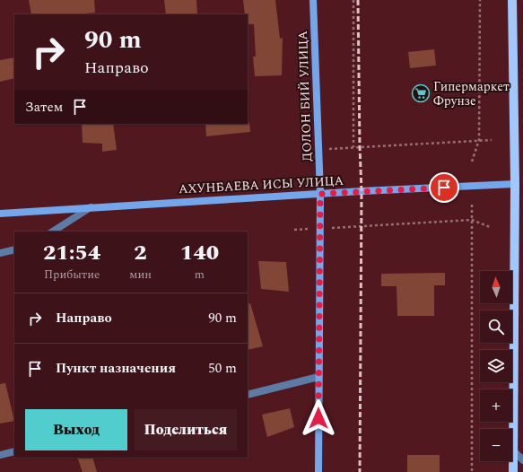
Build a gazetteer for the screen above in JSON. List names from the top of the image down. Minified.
{"streets":{"street":["ДОЛОН БИЙ УЛИЦА","АХУНБАЕВА ИСЫ УЛИЦА"]},"crossings":[["ДОЛОН БИЙ УЛИЦА","АХУНБАЕВА ИСЫ УЛИЦА"]],"places":{"supermarket":["Гипермаркет Фрунзе"]},"north":"top","page":{"turn":["90 m","Направо"],"then":"Затем","eta":["21:54","Прибытие","2","мин","140","m"],"map_buttons":["+","−"],"list":[{"name":"Направо","value":"90 m"},{"name":"Пункт назначения","value":"50 m"}],"buttons":["Выход","Поделиться"]}}
